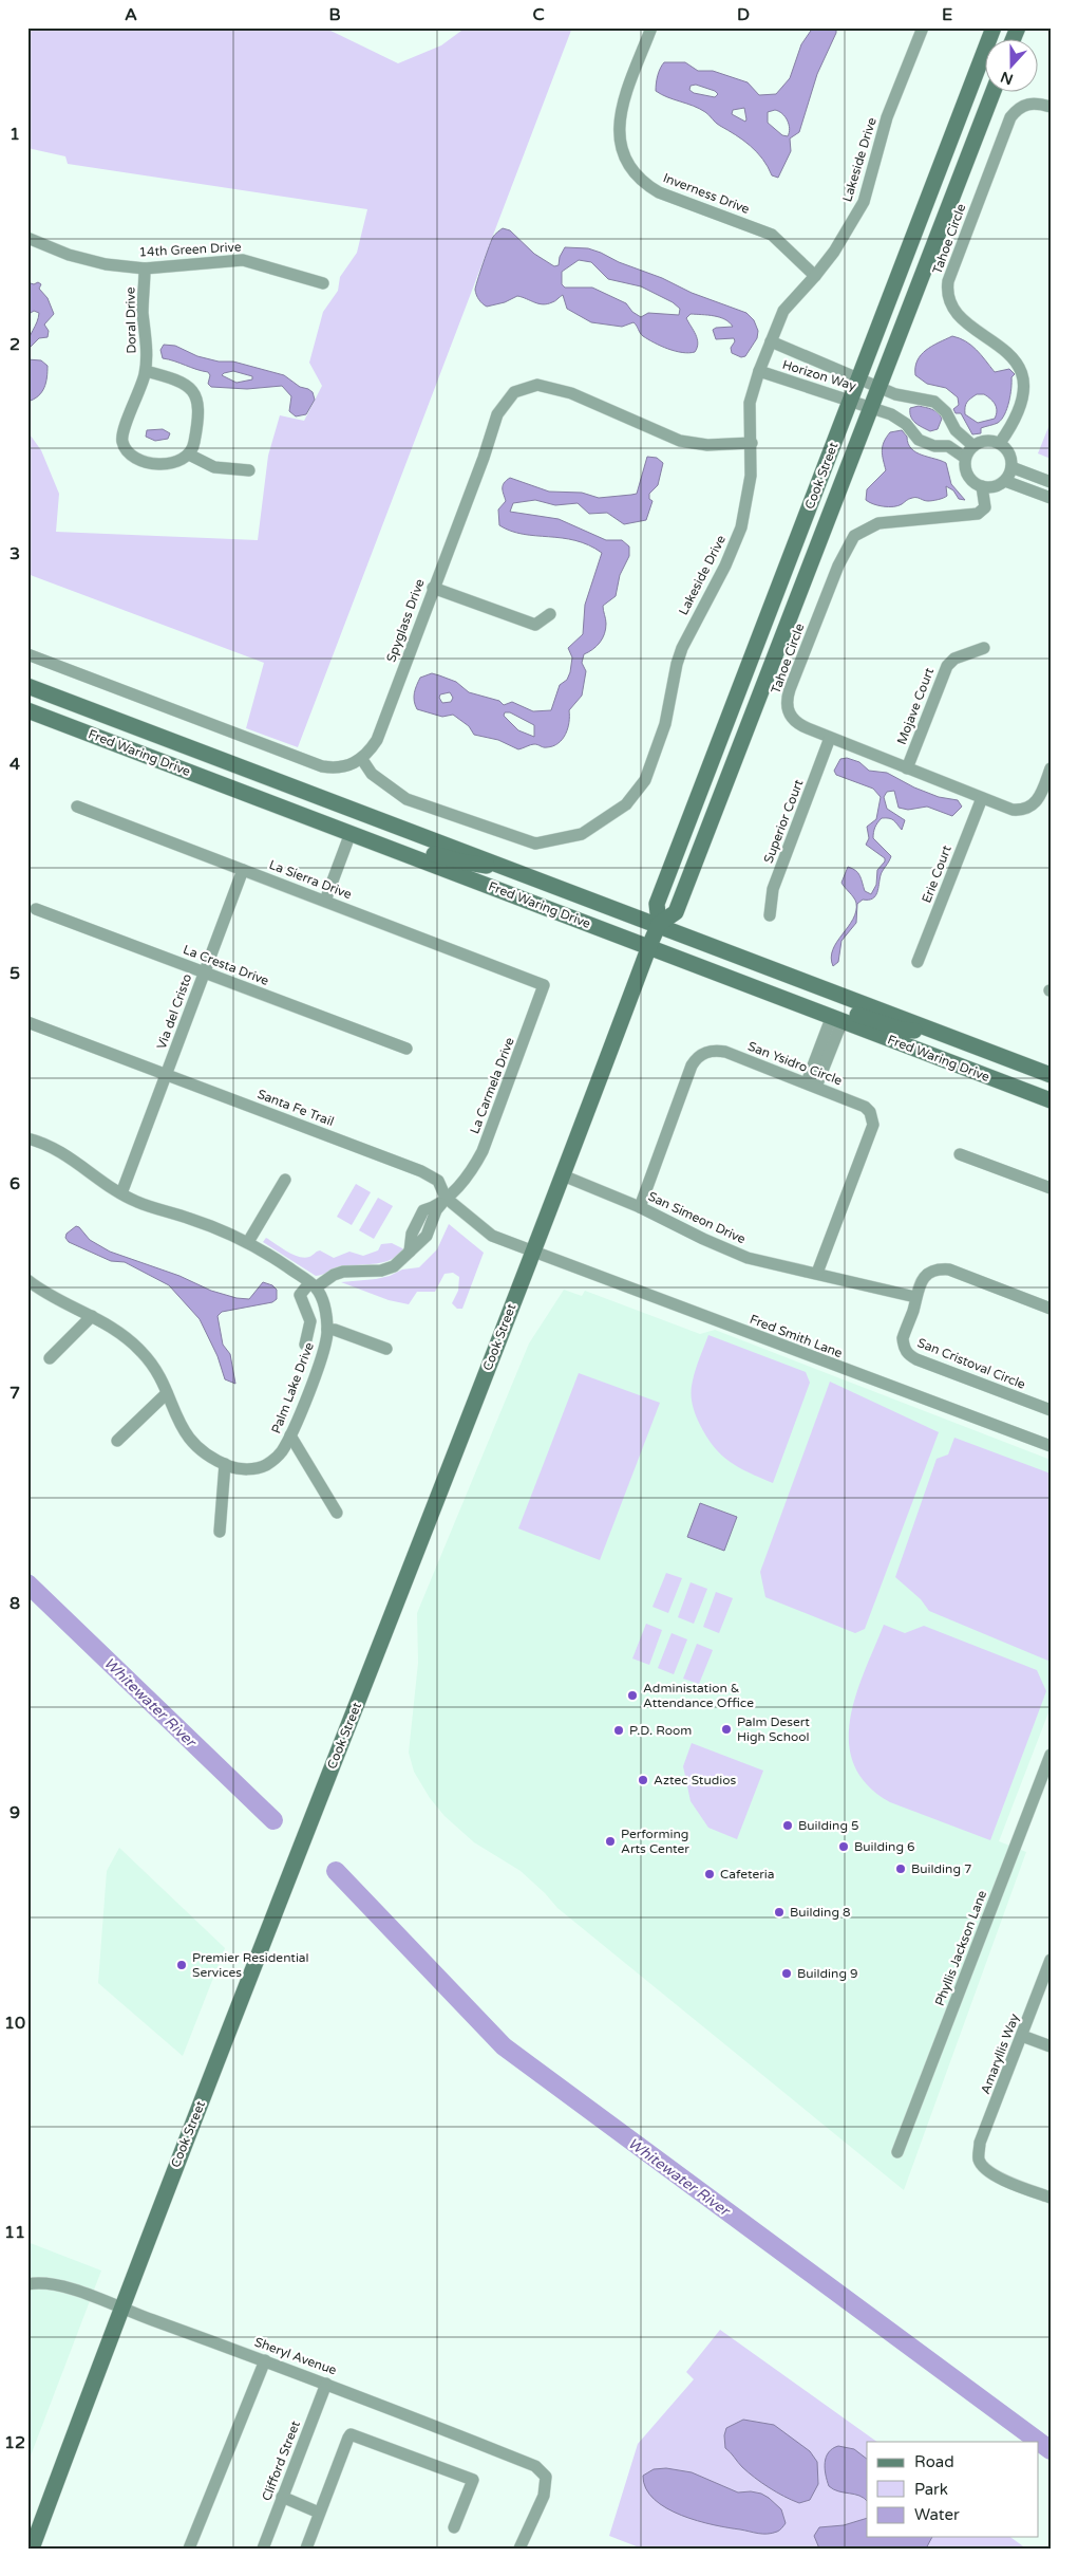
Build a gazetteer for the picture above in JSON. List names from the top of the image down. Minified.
{"streets":{"main road":["Cook Street","Fred Waring Drive"],"street":["Lakeside Drive","Inverness Drive","Tahoe Circle","14th Green Drive","Doral Drive","Horizon Way","Spyglass Drive","Mojave Court","Superior Court","Erie Court","La Sierra Drive","La Cresta Drive","Via del Cristo","San Ysidro Circle","La Carmela Drive","Santa Fe Trail","San Simeon Drive","Fred Smith Lane","San Cristoval Circle","Palm Lake Drive","Phyllis Jackson Lane","Amaryllis Way","Sheryl Avenue","Clifford Street"]},"crossings":[["Lakeside Drive","Inverness Drive"],["Lakeside Drive","Horizon Way"],["Lakeside Drive","Spyglass Drive"],["Tahoe Circle","Horizon Way"],["Tahoe Circle","Mojave Court"],["Tahoe Circle","Superior Court"],["Tahoe Circle","Erie Court"],["14th Green Drive","Doral Drive"],["Horizon Way","Cook Street"],["Cook Street","Fred Waring Drive"],["Cook Street","Santa Fe Trail"],["Cook Street","San Simeon Drive"],["Cook Street","Fred Smith Lane"],["Cook Street","Sheryl Avenue"],["La Sierra Drive","Via del Cristo"],["La Sierra Drive","La Carmela Drive"],["La Cresta Drive","Via del Cristo"],["Via del Cristo","Santa Fe Trail"],["San Ysidro Circle","San Simeon Drive"],["La Carmela Drive","Santa Fe Trail"],["La Carmela Drive","Palm Lake Drive"],["Santa Fe Trail","Fred Smith Lane"],["San Simeon Drive","San Cristoval Circle"],["Sheryl Avenue","Clifford Street"]],"water":["Whitewater River"],"places":["Administation & Attendance Office","Palm Desert High School","P.D. Room","Aztec Studios","Building 5","Performing Arts Center","Building 6","Building 7","Cafeteria","Building 8","Premier Residential Services","Building 9"],"legend":["Road","Park","Water"],"north":"bottom","grid":{"columns":["A","B","C","D","E"],"rows":["1","2","3","4","5","6","7","8","9","10","11","12"]}}
